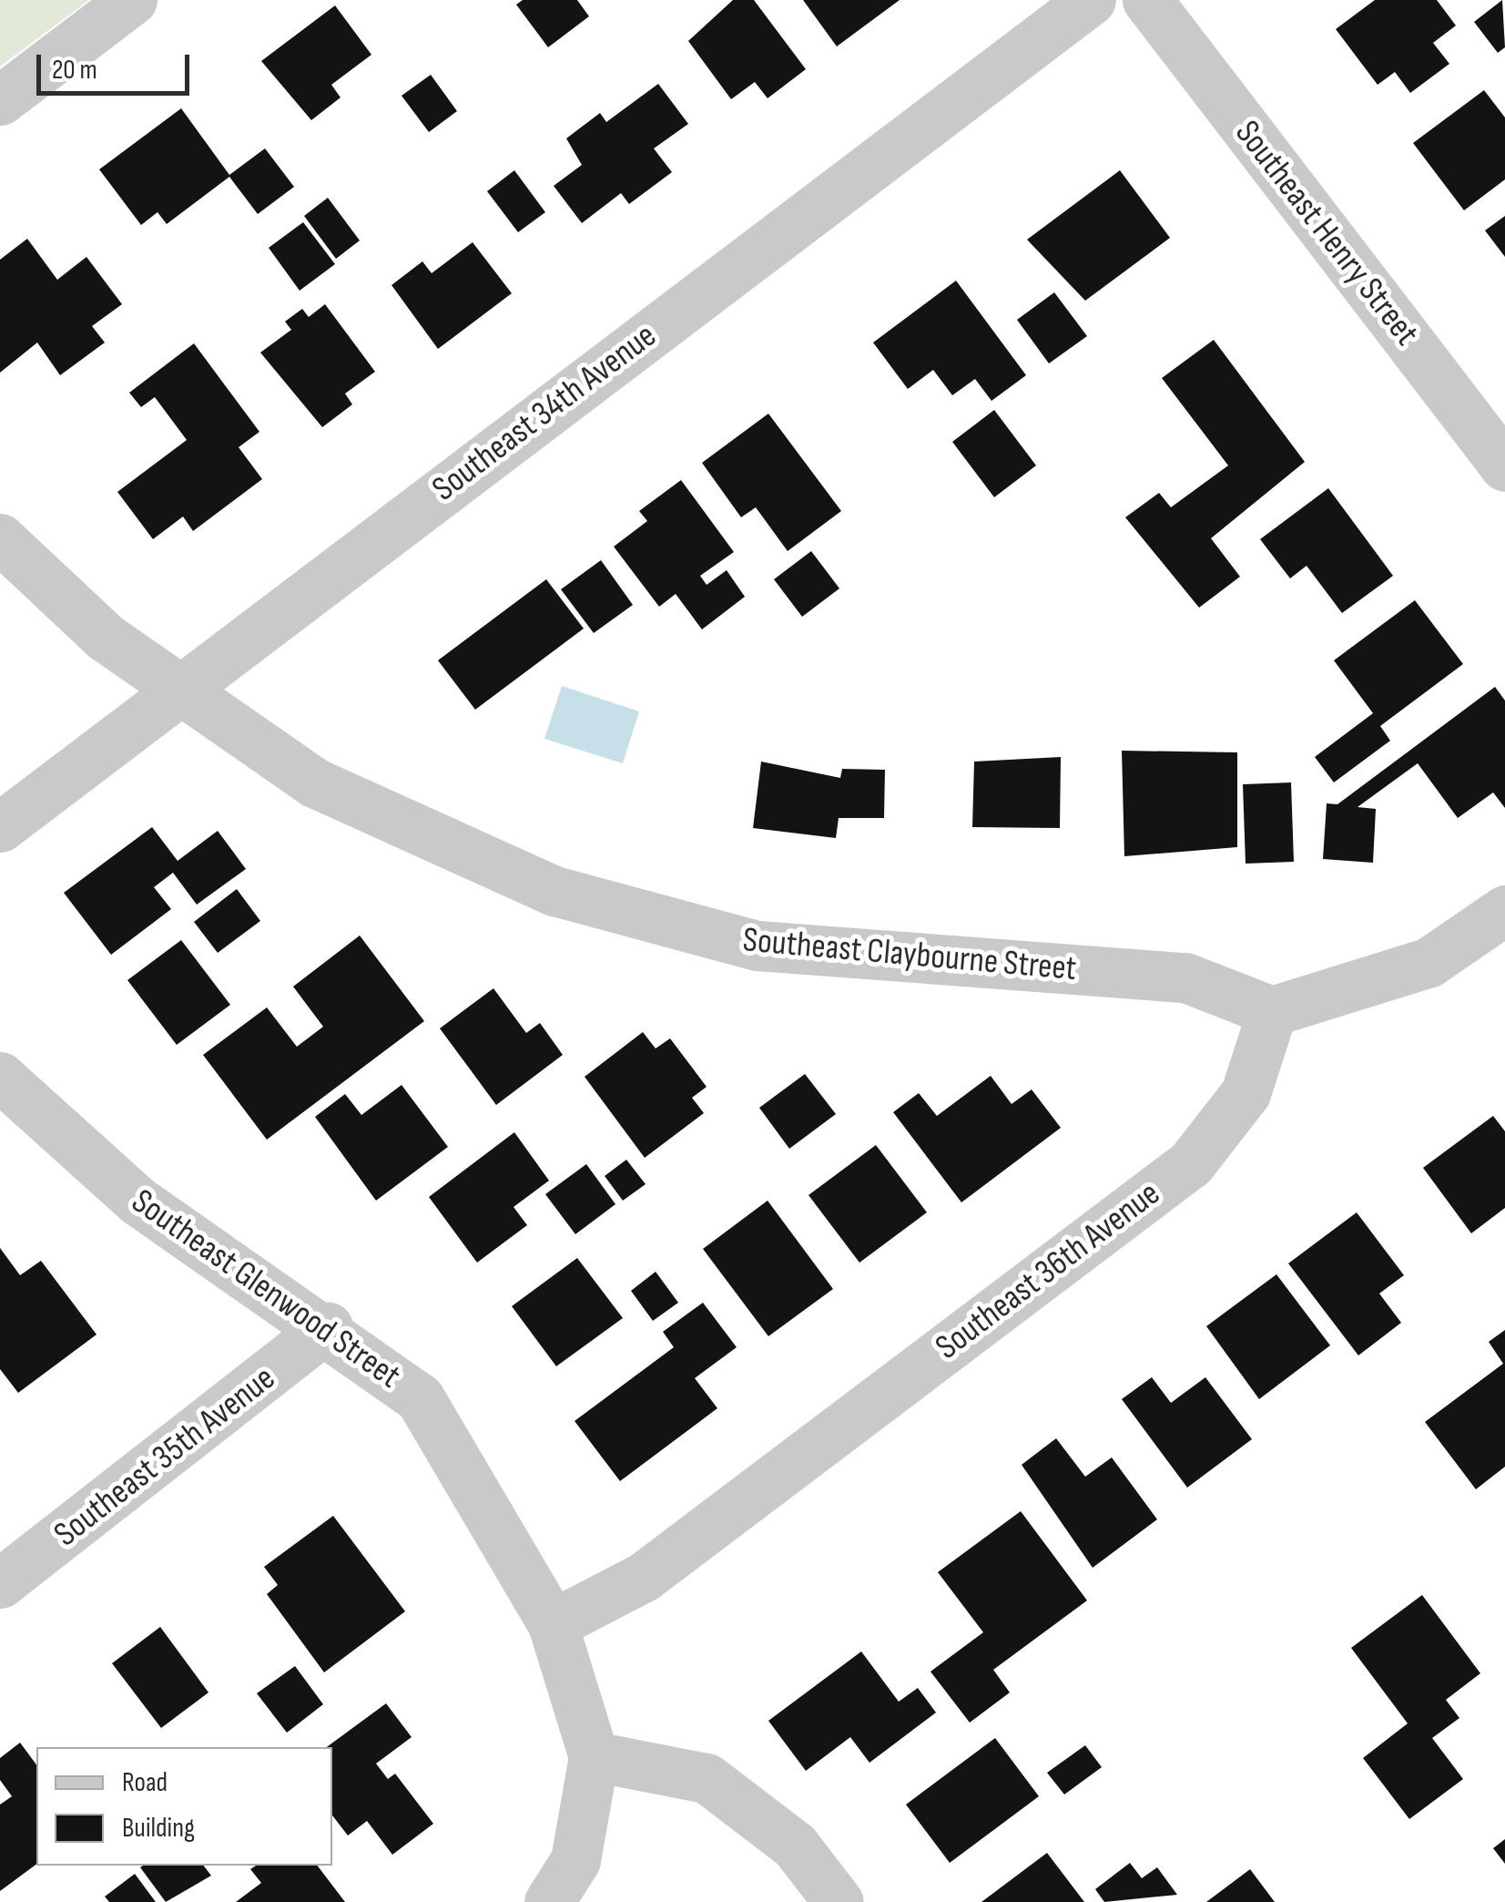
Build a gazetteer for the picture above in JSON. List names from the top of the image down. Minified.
{"streets":{"street":["Southeast Henry Street","Southeast 34th Avenue","Southeast Claybourne Street","Southeast 36th Avenue","Southeast Glenwood Street","Southeast 35th Avenue"]},"crossings":[["Southeast 34th Avenue","Southeast Claybourne Street"],["Southeast Claybourne Street","Southeast 36th Avenue"],["Southeast 36th Avenue","Southeast Glenwood Street"],["Southeast Glenwood Street","Southeast 35th Avenue"]],"legend":["Road","Building"],"scale_bar":"20 m"}
